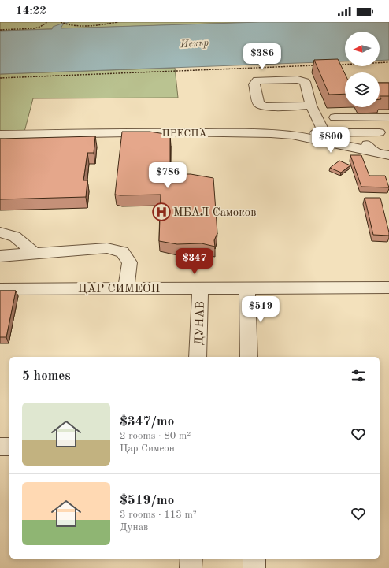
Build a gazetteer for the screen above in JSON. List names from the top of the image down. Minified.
{"streets":{"street":["ПРЕСПА","ЦАР СИМЕОН","ДУНАВ"]},"crossings":[["ЦАР СИМЕОН","ДУНАВ"]],"water":["Искър"],"places":{"hospital":["МБАЛ Самоков"]},"north":"left","page":{"status":"14:22","price":["$386","$800","$786","$347","$519"],"heading":"5 homes","list":[{"name":"$347/mo","note":"2 rooms · 80 m² · Цар Симеон"},{"name":"$519/mo","note":"3 rooms · 113 m² · Дунав"}]}}
